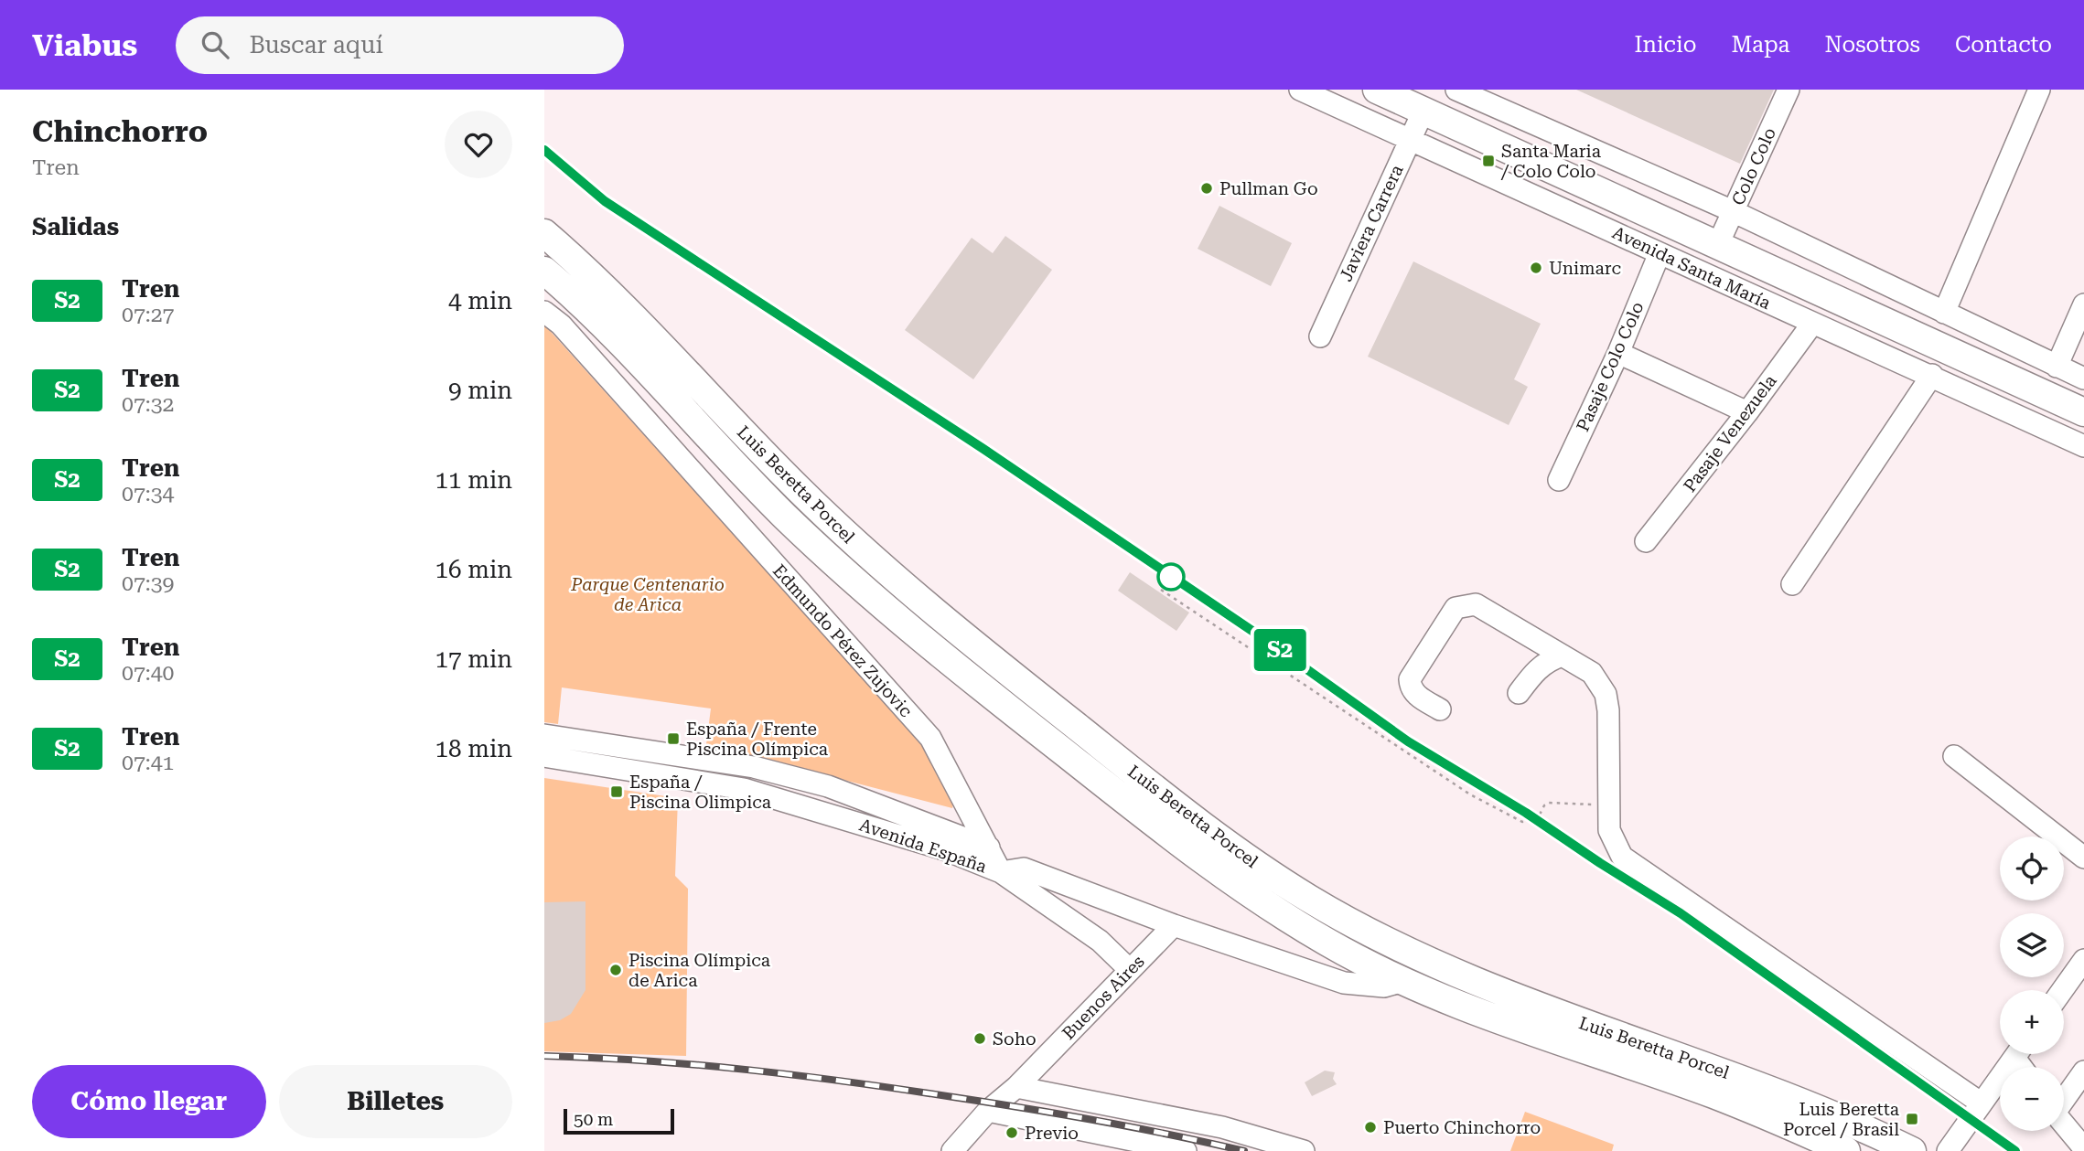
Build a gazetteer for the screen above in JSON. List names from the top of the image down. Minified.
{"streets":{"main road":["Avenida Santa María","Luis Beretta Porcel"],"street":["Colo Colo","Javiera Carrera","Pasaje Colo Colo","Pasaje Venezuela","Edmundo Pérez Zujovic","Avenida España","Buenos Aires"]},"crossings":[["Colo Colo","Avenida Santa María"],["Javiera Carrera","Avenida Santa María"],["Avenida Santa María","Pasaje Colo Colo"],["Avenida Santa María","Pasaje Venezuela"],["Luis Beretta Porcel","Avenida España"],["Edmundo Pérez Zujovic","Avenida España"],["Edmundo Pérez Zujovic","Buenos Aires"],["Avenida España","Buenos Aires"]],"parks":["Parque Centenario de Arica"],"places":{"transit":["Santa Maria / Colo Colo","España / Frente Piscina Olímpica","España / Piscina Olimpica","Luis Beretta Porcel / Brasil"],"other":["Pullman Go","Unimarc","Piscina Olímpica de Arica","Soho","Puerto Chinchorro","Previo"]},"scale_bar":"50 m","page":{"header":"Viabus","search":"Buscar aquí","nav":["Inicio","Mapa","Nosotros","Contacto"],"heading":[["Chinchorro","Tren"],"Salidas"],"on_map":"S2","list":[{"mark":"S2","name":"Tren","note":"07:27","value":"4 min"},{"mark":"S2","name":"Tren","note":"07:32","value":"9 min"},{"mark":"S2","name":"Tren","note":"07:34","value":"11 min"},{"mark":"S2","name":"Tren","note":"07:39","value":"16 min"},{"mark":"S2","name":"Tren","note":"07:40","value":"17 min"},{"mark":"S2","name":"Tren","note":"07:41","value":"18 min"}],"map_buttons":["+","−"],"buttons":["Cómo llegar","Billetes"],"scale":"50 m"}}
